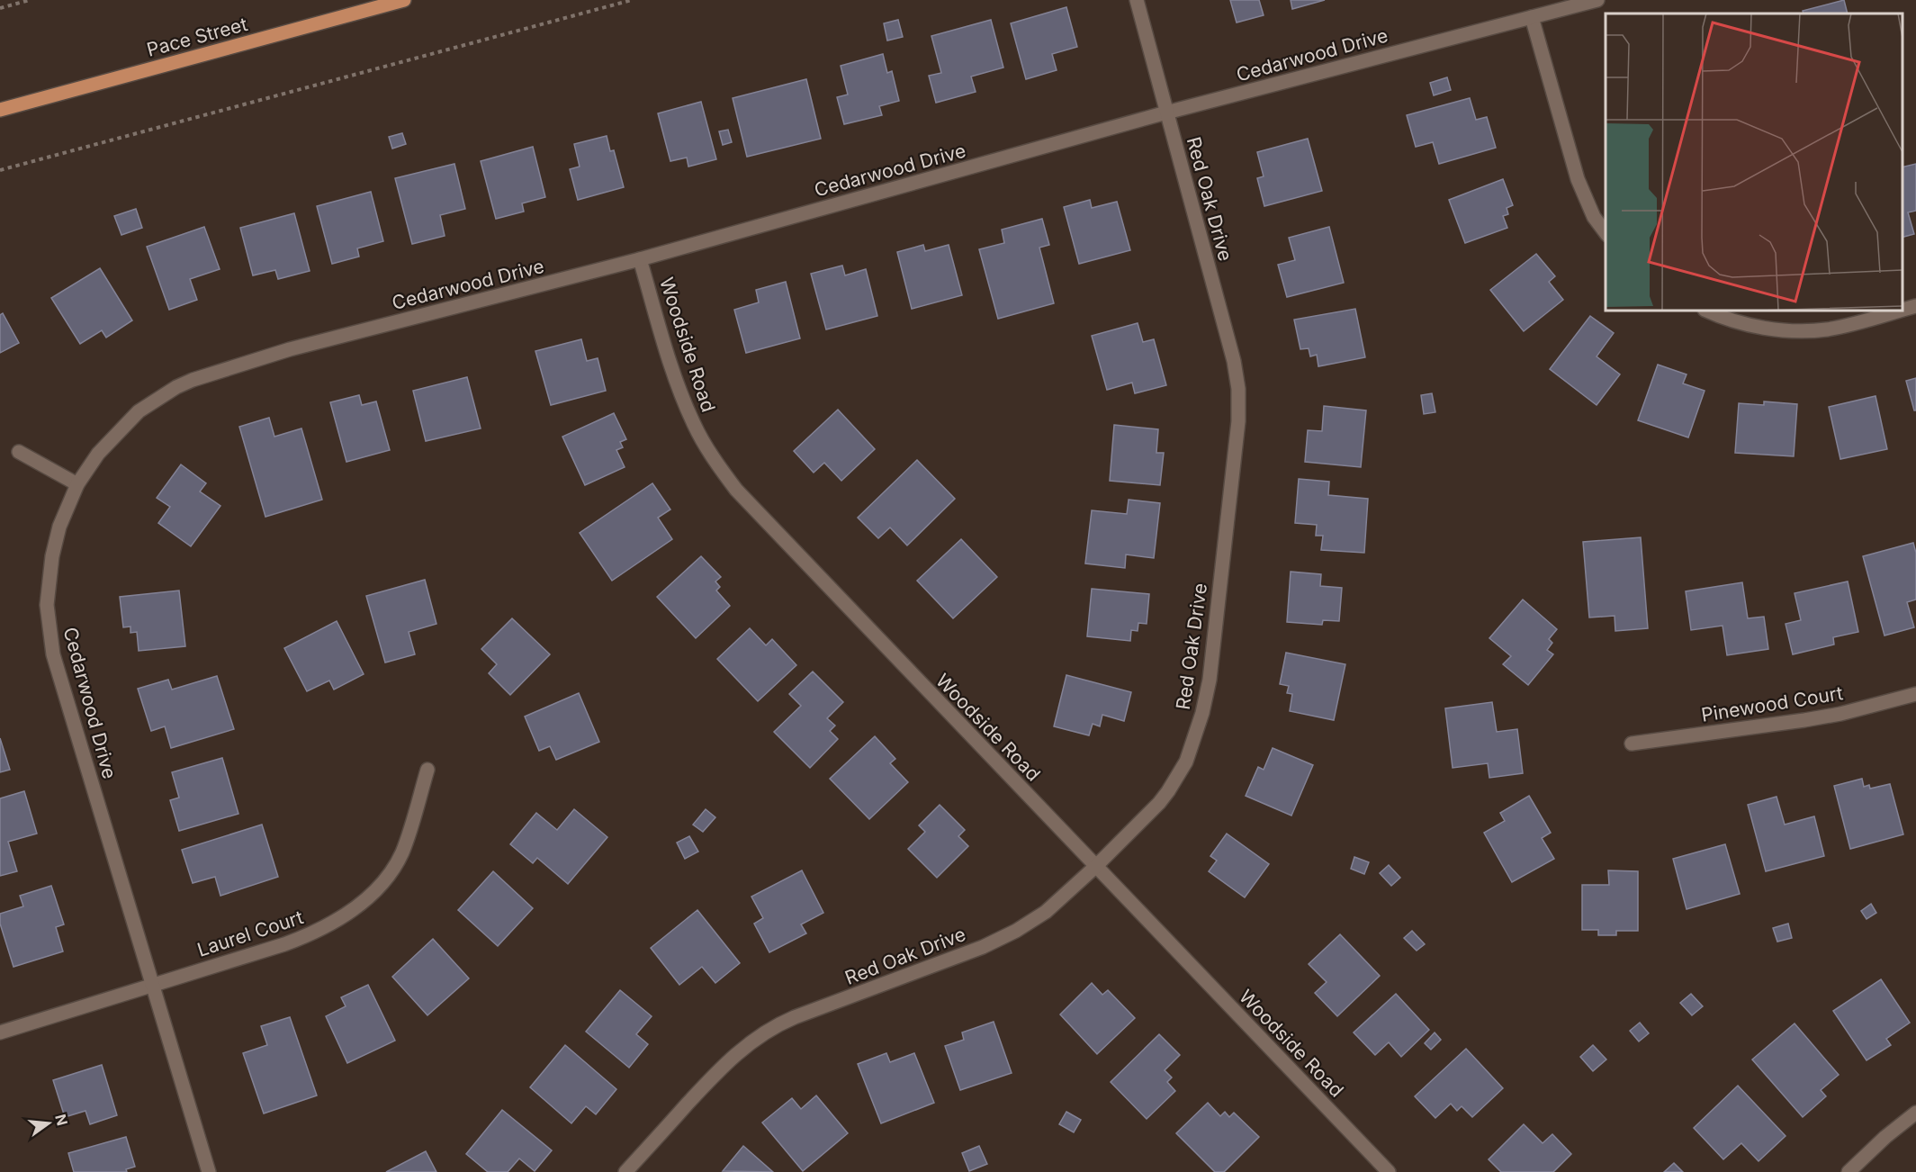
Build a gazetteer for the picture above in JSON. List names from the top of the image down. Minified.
{"streets":{"main road":["Pace Street"],"street":["Cedarwood Drive","Red Oak Drive","Woodside Road","Pinewood Court","Laurel Court"]},"crossings":[["Cedarwood Drive","Red Oak Drive"],["Cedarwood Drive","Woodside Road"],["Cedarwood Drive","Laurel Court"],["Red Oak Drive","Woodside Road"]],"north":"right"}
